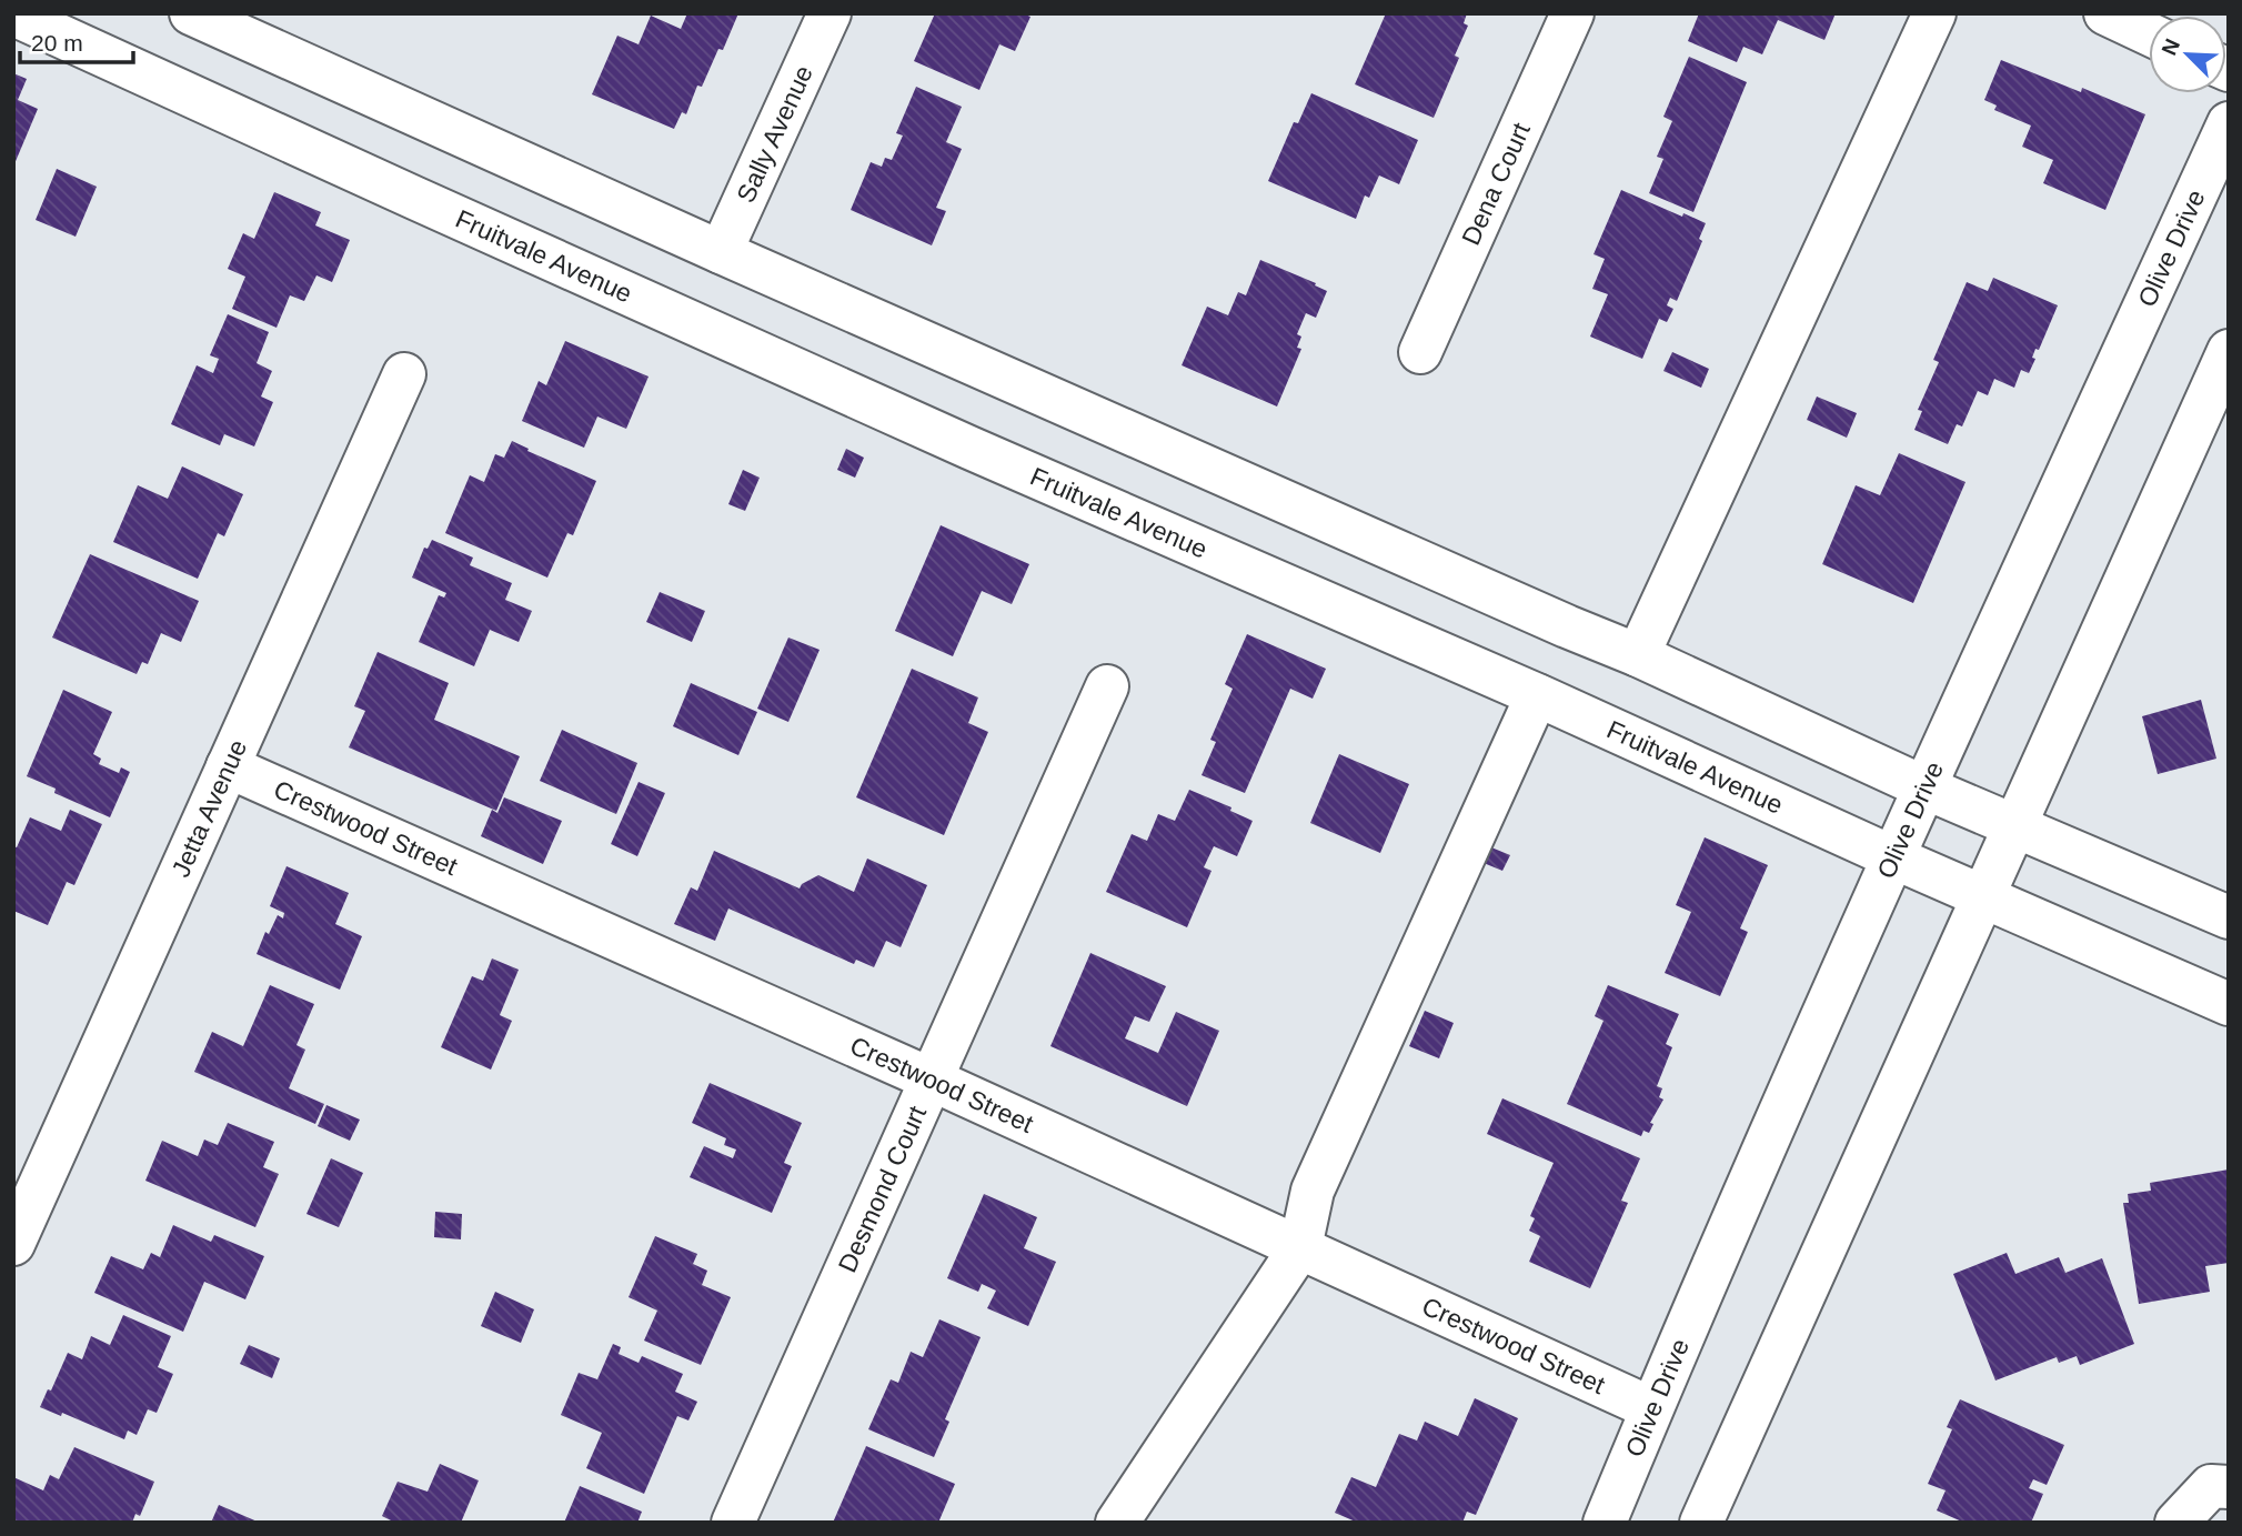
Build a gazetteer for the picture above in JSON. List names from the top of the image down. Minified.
{"streets":{"main road":["Sally Avenue","Dena Court","Olive Drive","Fruitvale Avenue","Jetta Avenue","Crestwood Street","Desmond Court"]},"crossings":[["Olive Drive","Fruitvale Avenue"],["Olive Drive","Crestwood Street"],["Jetta Avenue","Crestwood Street"],["Crestwood Street","Desmond Court"]],"scale_bar":"20 m","north":"top left"}
